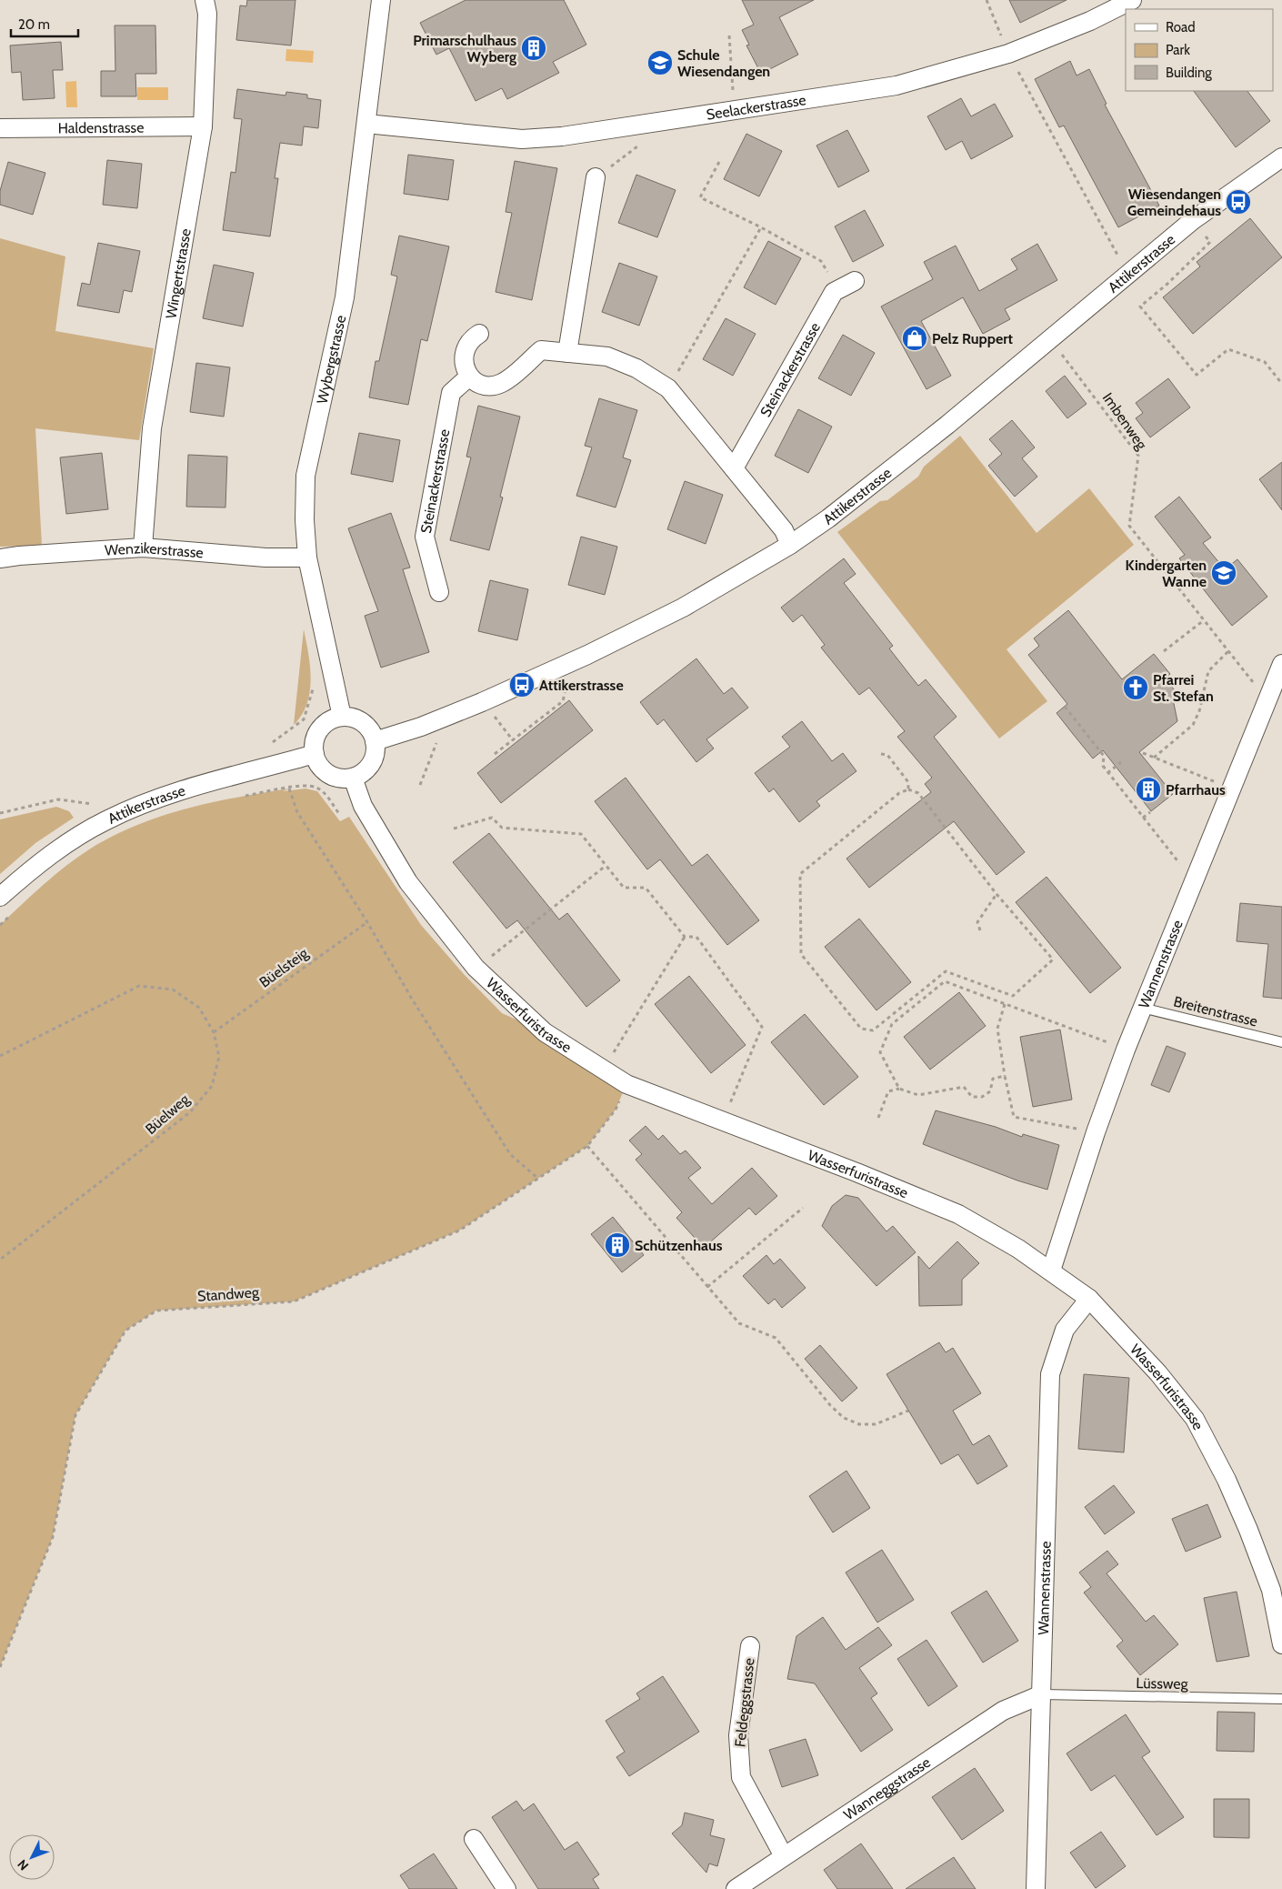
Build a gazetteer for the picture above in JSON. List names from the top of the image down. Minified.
{"streets":{"street":["Seelackerstrasse","Haldenstrasse","Attikerstrasse","Wingertstrasse","Wybergstrasse","Steinackerstrasse","Wenzikerstrasse","Wannenstrasse","Wasserfuristrasse","Feldeggstrasse","Wanneggstrasse"],"lane":["Breitenstrasse","Lüssweg"],"path":["Imbenweg","Büelsteig","Büelweg","Standweg"]},"crossings":[["Seelackerstrasse","Wybergstrasse"],["Haldenstrasse","Wingertstrasse"],["Attikerstrasse","Wybergstrasse"],["Attikerstrasse","Imbenweg"],["Attikerstrasse","Wasserfuristrasse"],["Wingertstrasse","Wenzikerstrasse"],["Wybergstrasse","Wenzikerstrasse"],["Wybergstrasse","Wasserfuristrasse"],["Imbenweg","Wannenstrasse"],["Wannenstrasse","Breitenstrasse"],["Wannenstrasse","Wasserfuristrasse"],["Wannenstrasse","Lüssweg"],["Wannenstrasse","Wanneggstrasse"],["Büelsteig","Büelweg"],["Wasserfuristrasse","Standweg"],["Lüssweg","Wanneggstrasse"],["Feldeggstrasse","Wanneggstrasse"]],"places":{"building":["Primarschulhaus Wyberg","Pfarrhaus","Schützenhaus"],"school or university":["Schule Wiesendangen","Kindergarten Wanne"],"bus stop":["Wiesendangen Gemeindehaus","Attikerstrasse"],"shop":["Pelz Ruppert"],"church":["Pfarrei St. Stefan"]},"legend":["Road","Park","Building"],"scale_bar":"20 m","north":"bottom left"}
